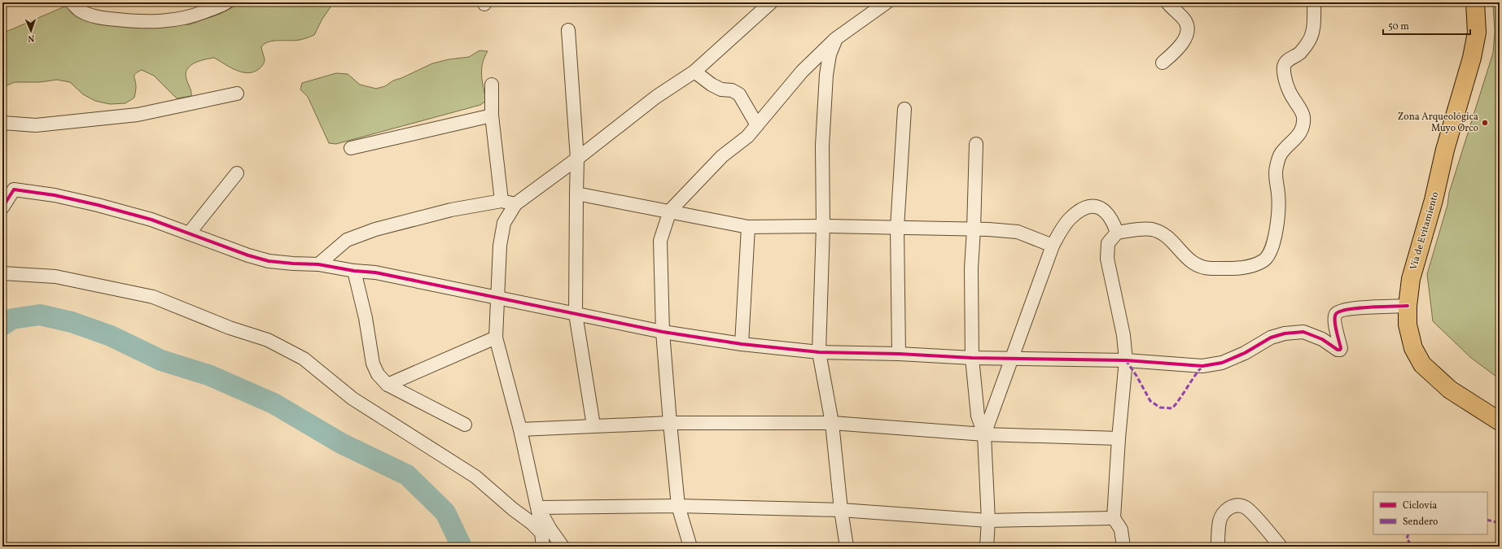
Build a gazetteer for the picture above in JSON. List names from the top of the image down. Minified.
{"streets":{"highway":["Vía de Evitamiento"]},"places":["Zona Arqueológica Muyo Orco"],"legend":["Ciclovía","Sendero"],"scale_bar":"50 m","north":"bottom"}
